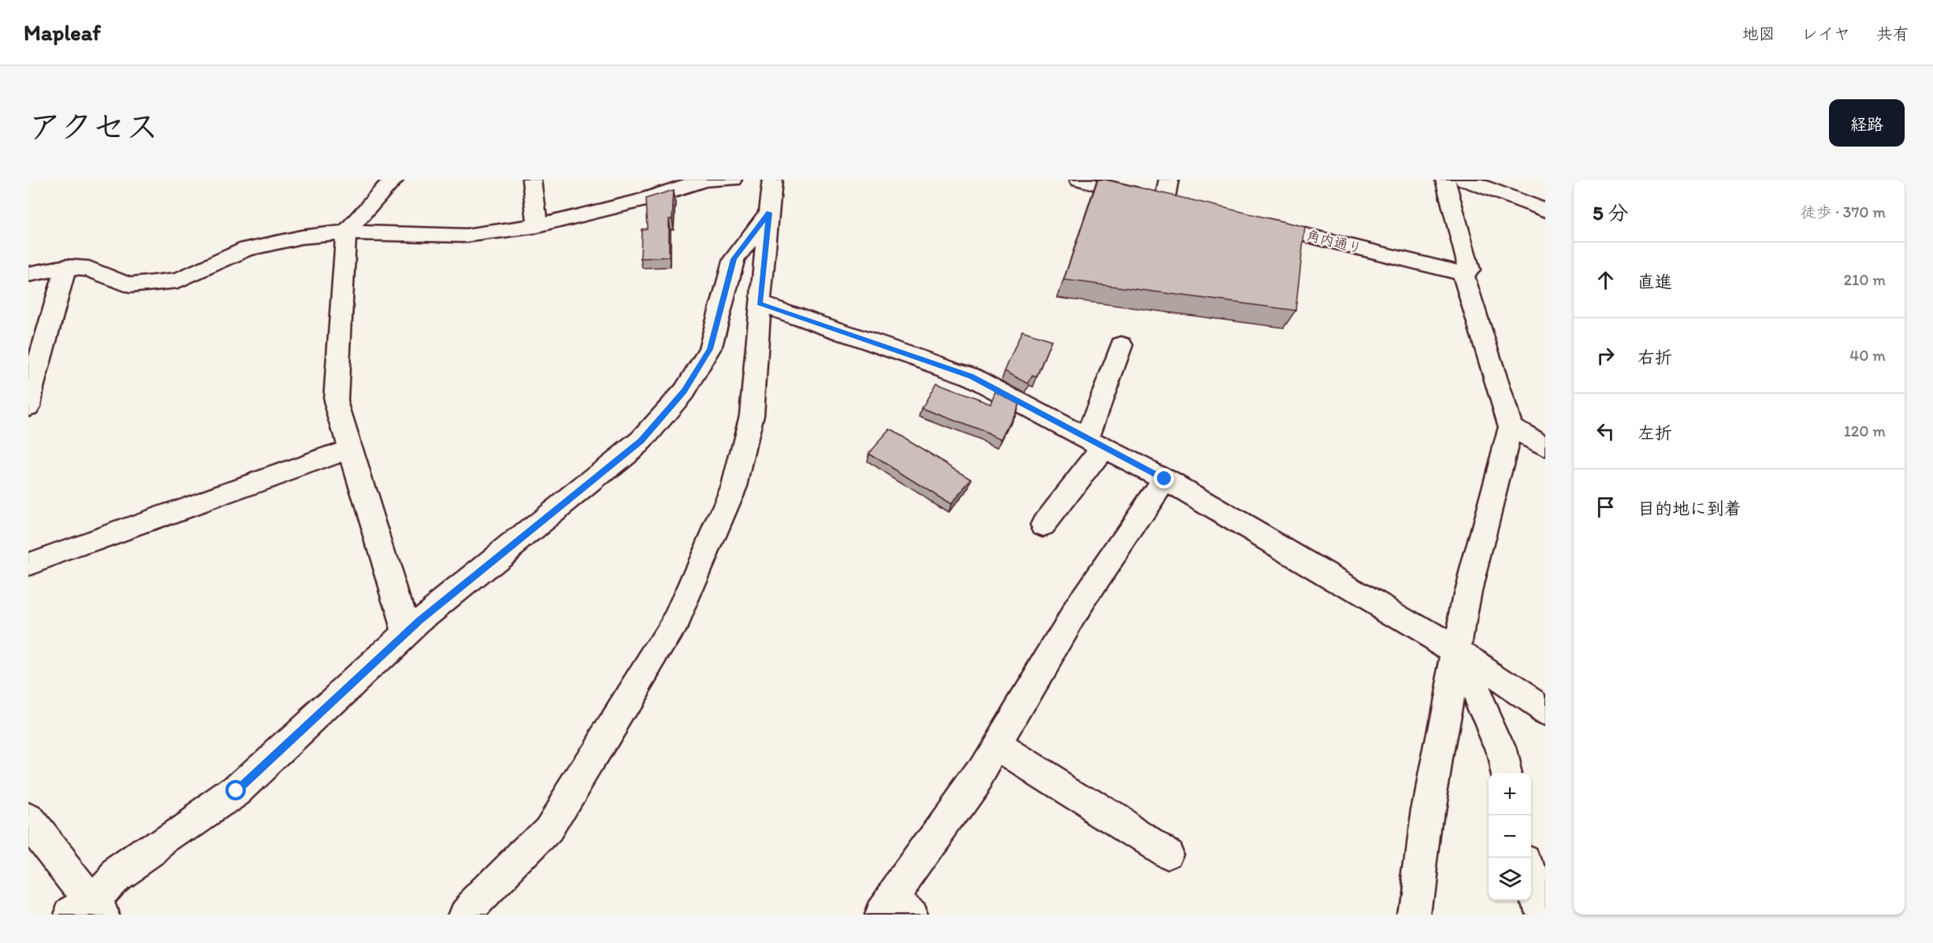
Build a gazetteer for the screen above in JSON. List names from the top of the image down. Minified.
{"streets":{"street":["角内通り"]},"page":{"header":"Mapleaf","nav":["地図","レイヤ","共有"],"title":"アクセス","buttons":"経路","heading":["5 分","徒歩 · 370 m"],"list":[["直進","210 m"],["右折","40 m"],["左折","120 m"],"目的地に到着"],"map_buttons":["+","−"]}}
